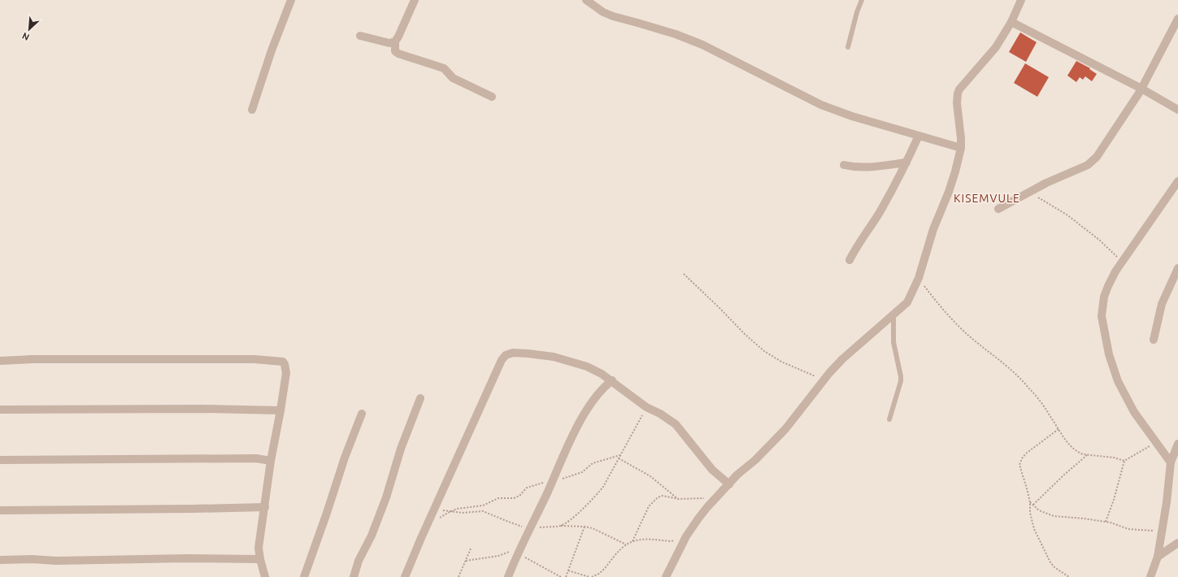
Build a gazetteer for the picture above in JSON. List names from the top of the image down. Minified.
{"districts":["KISEMVULE"],"north":"bottom left"}
